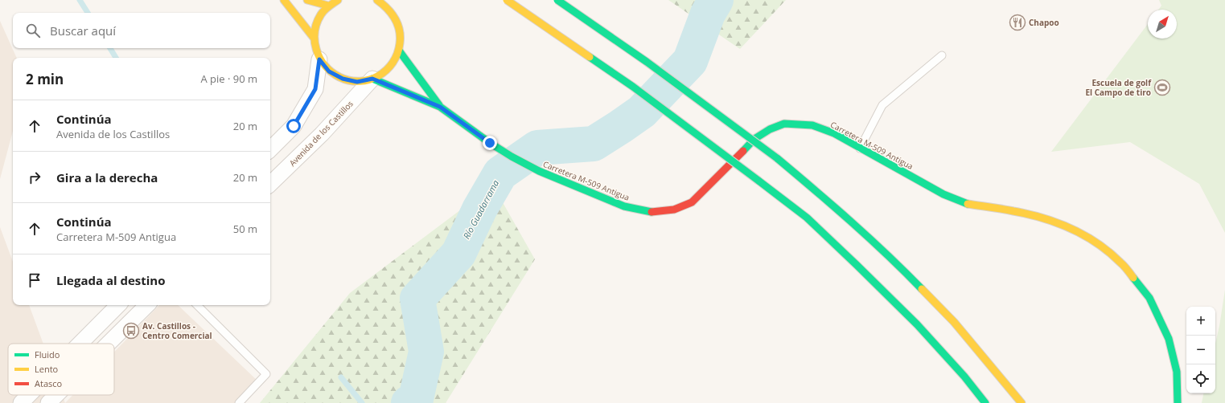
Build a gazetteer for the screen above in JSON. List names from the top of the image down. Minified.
{"streets":{"main road":["Carretera M-509 Antigua"],"street":["Avenida de los Castillos"]},"crossings":[["Avenida de los Castillos","Carretera M-509 Antigua"]],"water":["Río Guadarrama"],"places":{"restaurant":["Chapoo"],"sports":["Escuela de golf El Campo de tiro"],"bus stop":["Av. Castillos - Centro Comercial"]},"legend":["Fluido","Lento","Atasco"],"north":"top right","page":{"search":"Buscar aquí","heading":["2 min","A pie · 90 m"],"list":[["Continúa","Avenida de los Castillos","20 m"],["Gira a la derecha","20 m"],["Continúa","Carretera M-509 Antigua","50 m"],"Llegada al destino"],"map_buttons":["+","−"]}}
